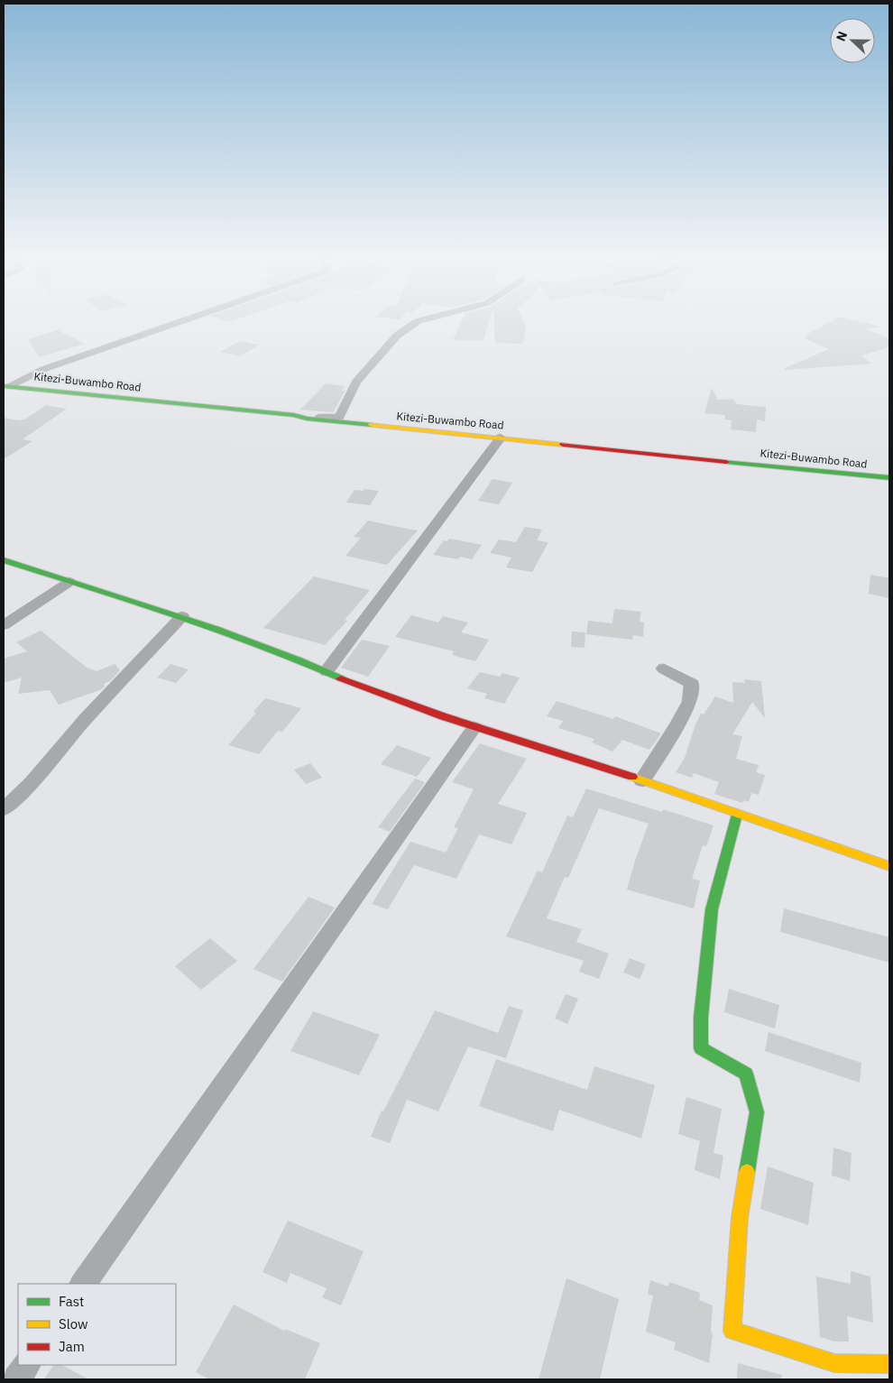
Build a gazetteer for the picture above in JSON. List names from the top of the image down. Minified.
{"streets":{"street":["Kitezi-Buwambo Road"]},"legend":["Fast","Slow","Jam"],"north":"left"}
